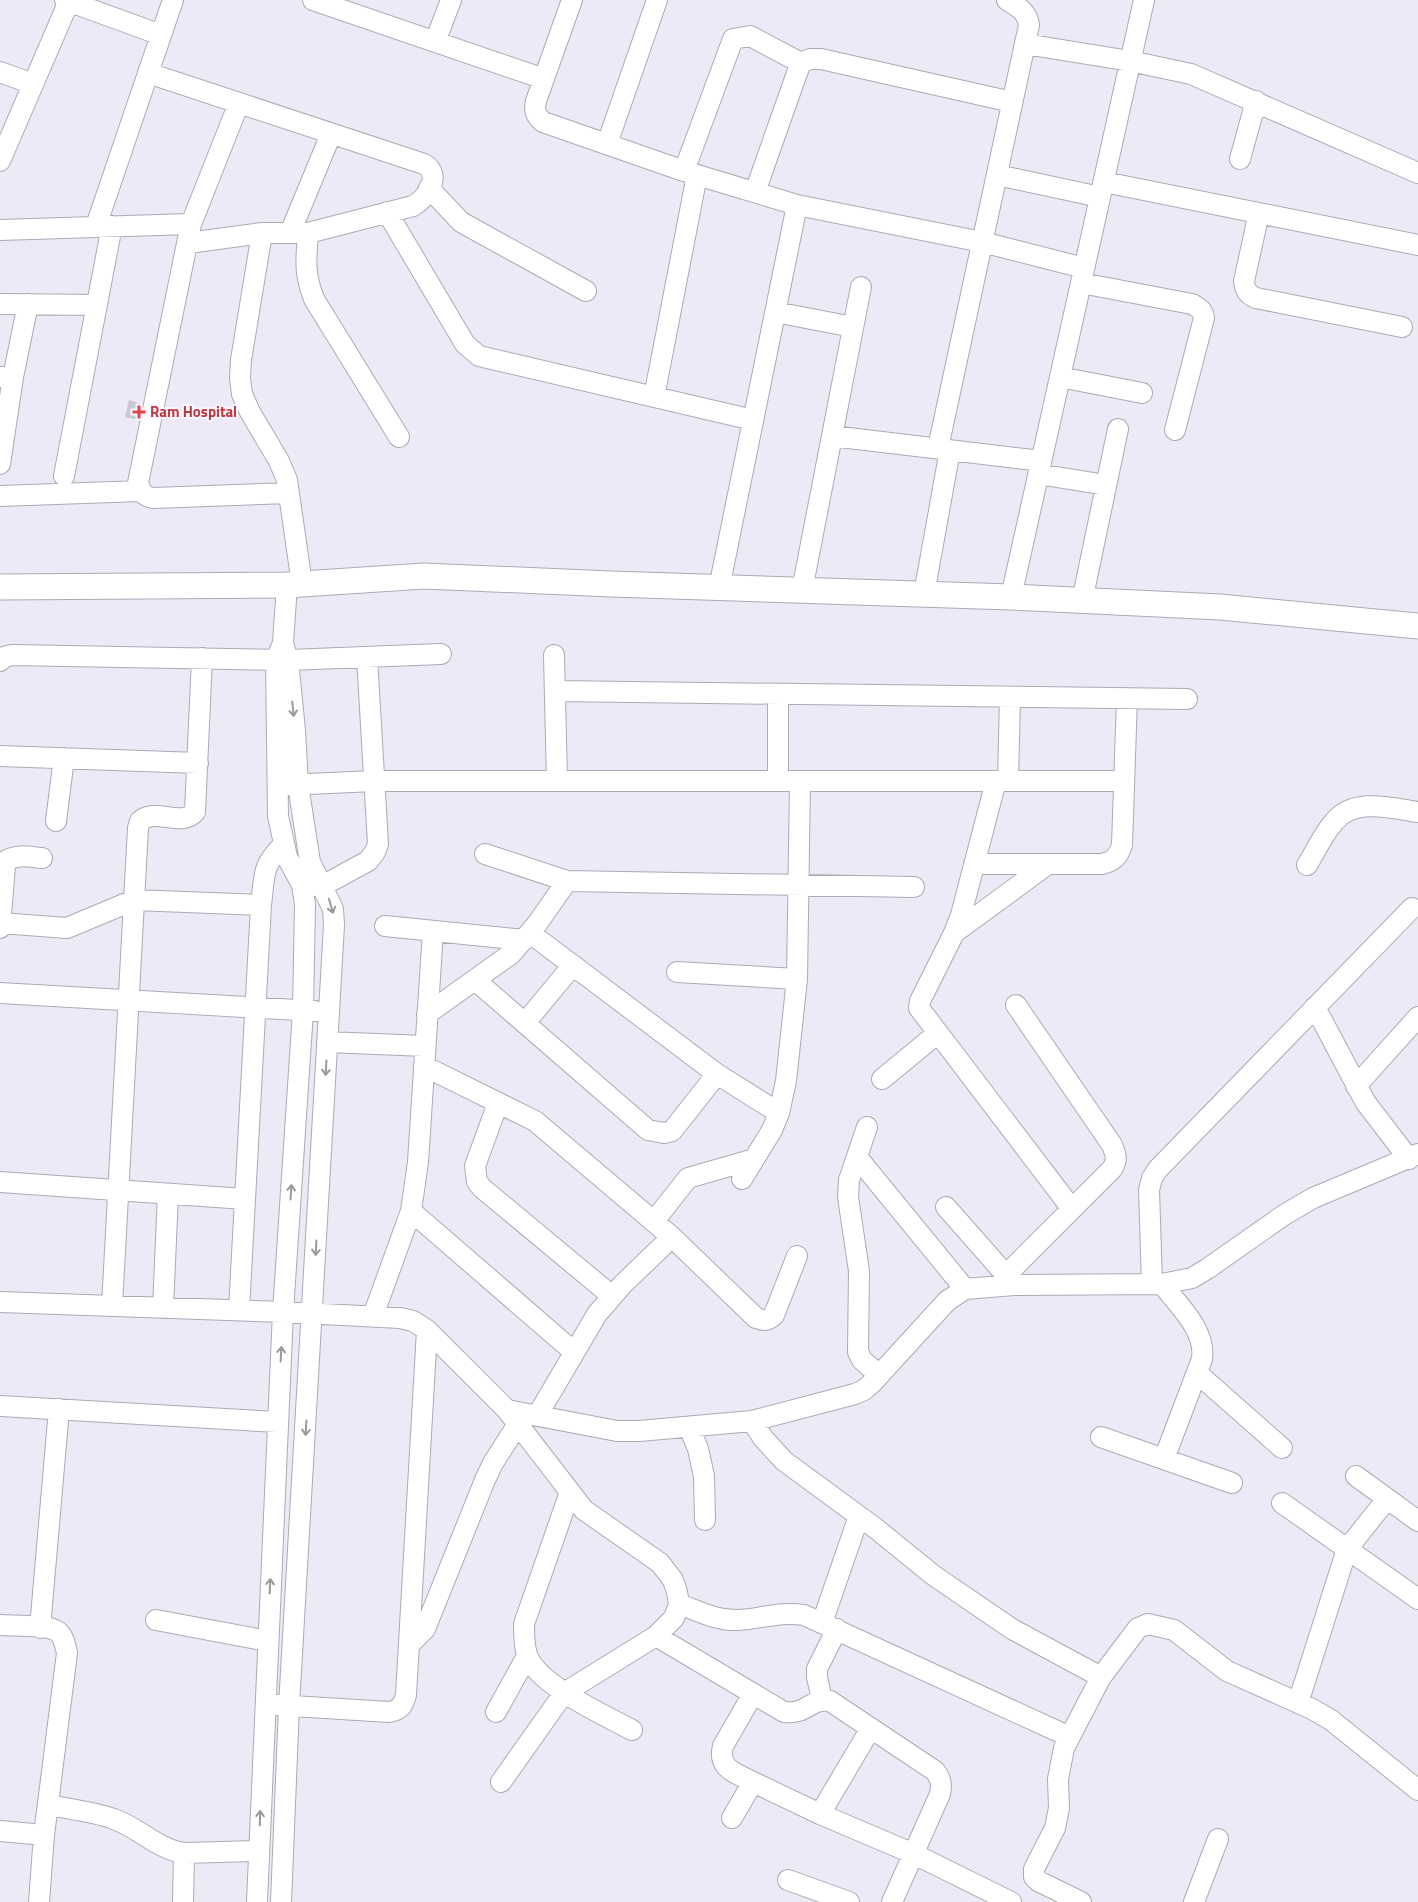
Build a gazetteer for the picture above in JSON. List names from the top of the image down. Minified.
{"places":{"health":["Ram Hospital"]}}
